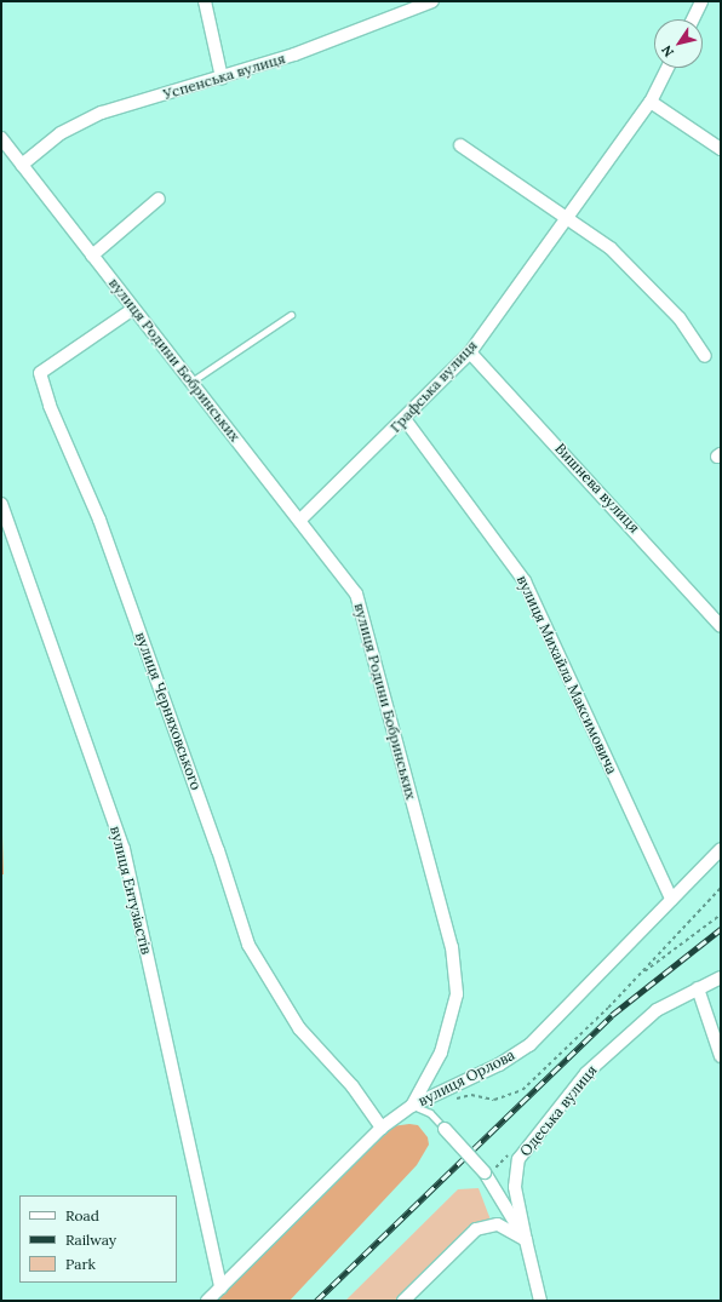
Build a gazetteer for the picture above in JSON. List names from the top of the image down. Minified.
{"streets":{"street":["Успенська вулиця","вулиця Родини Бобринських","Графська вулиця","Вишнева вулиця","вулиця Михайла Максимовича","вулиця Черняховського","вулиця Ентузіастів","вулиця Орлова","Одеська вулиця"]},"crossings":[["Успенська вулиця","вулиця Родини Бобринських"],["вулиця Родини Бобринських","Графська вулиця"],["вулиця Родини Бобринських","вулиця Черняховського"],["вулиця Родини Бобринських","вулиця Орлова"],["Графська вулиця","Вишнева вулиця"],["Графська вулиця","вулиця Михайла Максимовича"],["вулиця Михайла Максимовича","вулиця Орлова"],["вулиця Черняховського","вулиця Орлова"],["вулиця Ентузіастів","вулиця Орлова"]],"legend":["Road","Railway","Park"],"north":"bottom left"}
